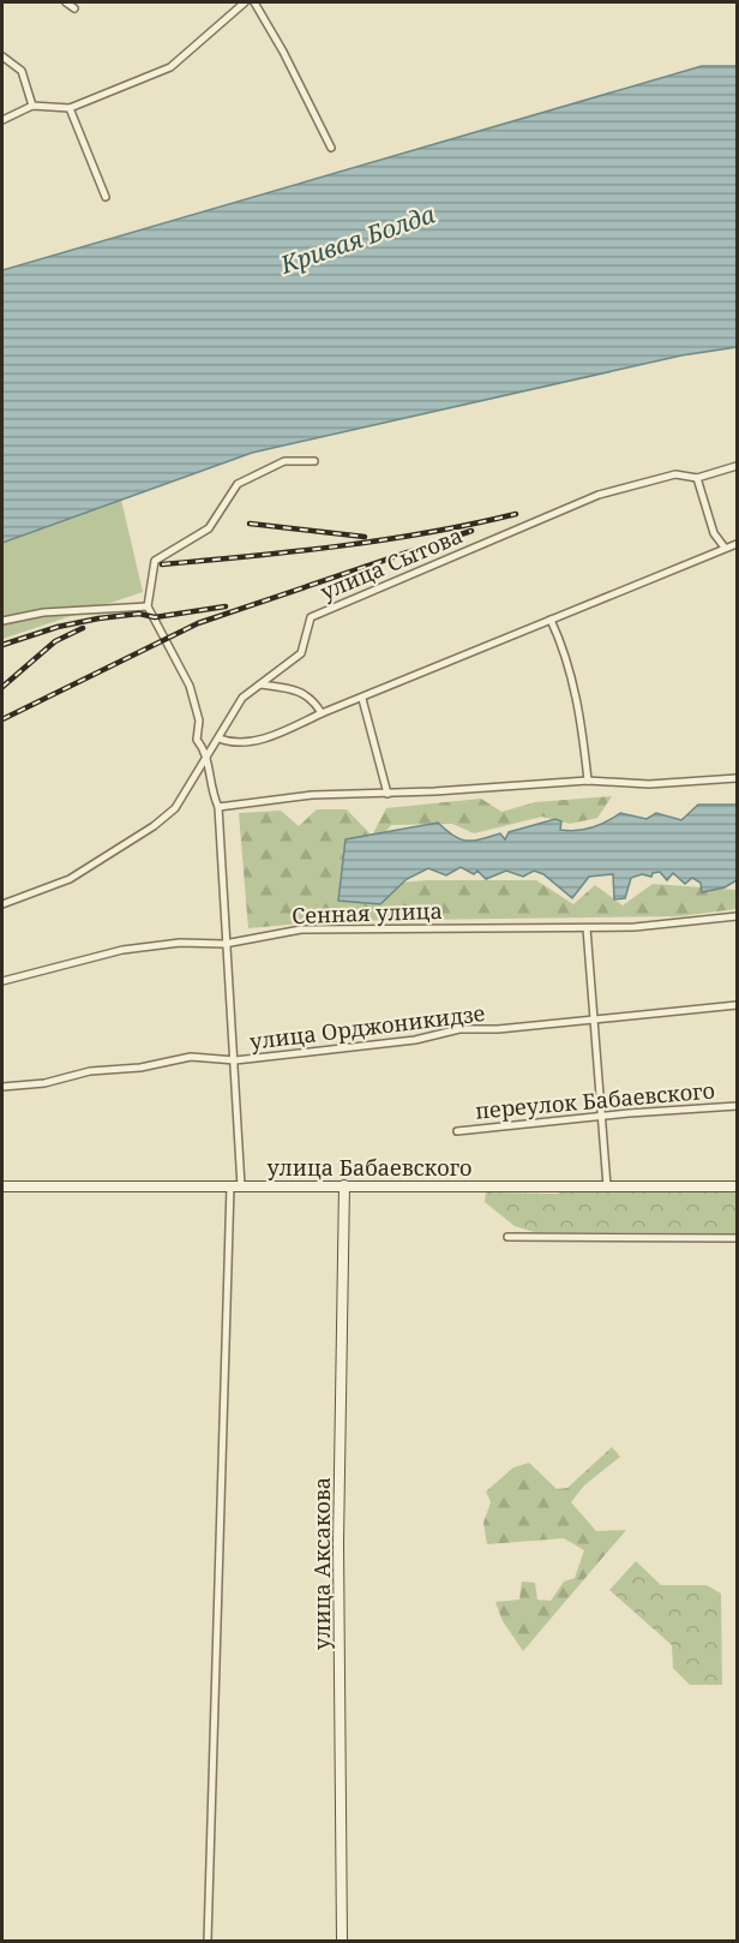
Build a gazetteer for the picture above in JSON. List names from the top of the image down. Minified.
{"streets":{"main road":["улица Бабаевского","улица Аксакова"],"street":["улица Сытова","Сенная улица","улица Орджоникидзе","переулок Бабаевского"]},"crossings":[["улица Бабаевского","улица Аксакова"]],"water":["Кривая Болда"]}
